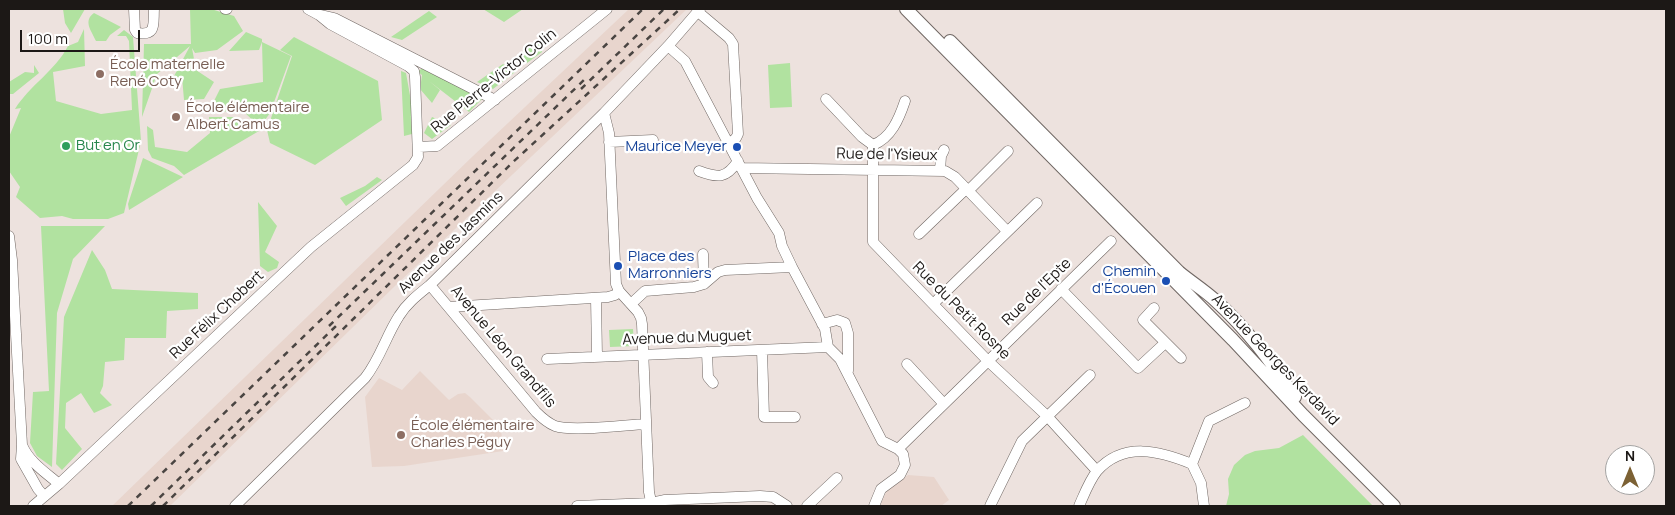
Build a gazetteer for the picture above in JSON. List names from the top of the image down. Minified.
{"streets":{"main road":["Avenue Georges Kerdavid"],"street":["Rue Pierre-Victor Colin","Rue de l'Ysieux","Avenue des Jasmins","Rue de l'Epte","Rue du Petit Rosne","Rue Félix Chobert","Avenue du Muguet","Avenue Léon Grandfils"]},"crossings":[["Rue Pierre-Victor Colin","Rue Félix Chobert"],["Rue de l'Ysieux","Rue du Petit Rosne"],["Avenue des Jasmins","Avenue Léon Grandfils"],["Rue de l'Epte","Rue du Petit Rosne"]],"places":["École maternelle René Coty","École élémentaire Albert Camus","But en Or","Maurice Meyer","Place des Marronniers","Chemin d'Écouen","École élémentaire Charles Péguy"],"scale_bar":"100 m","north":"top"}
